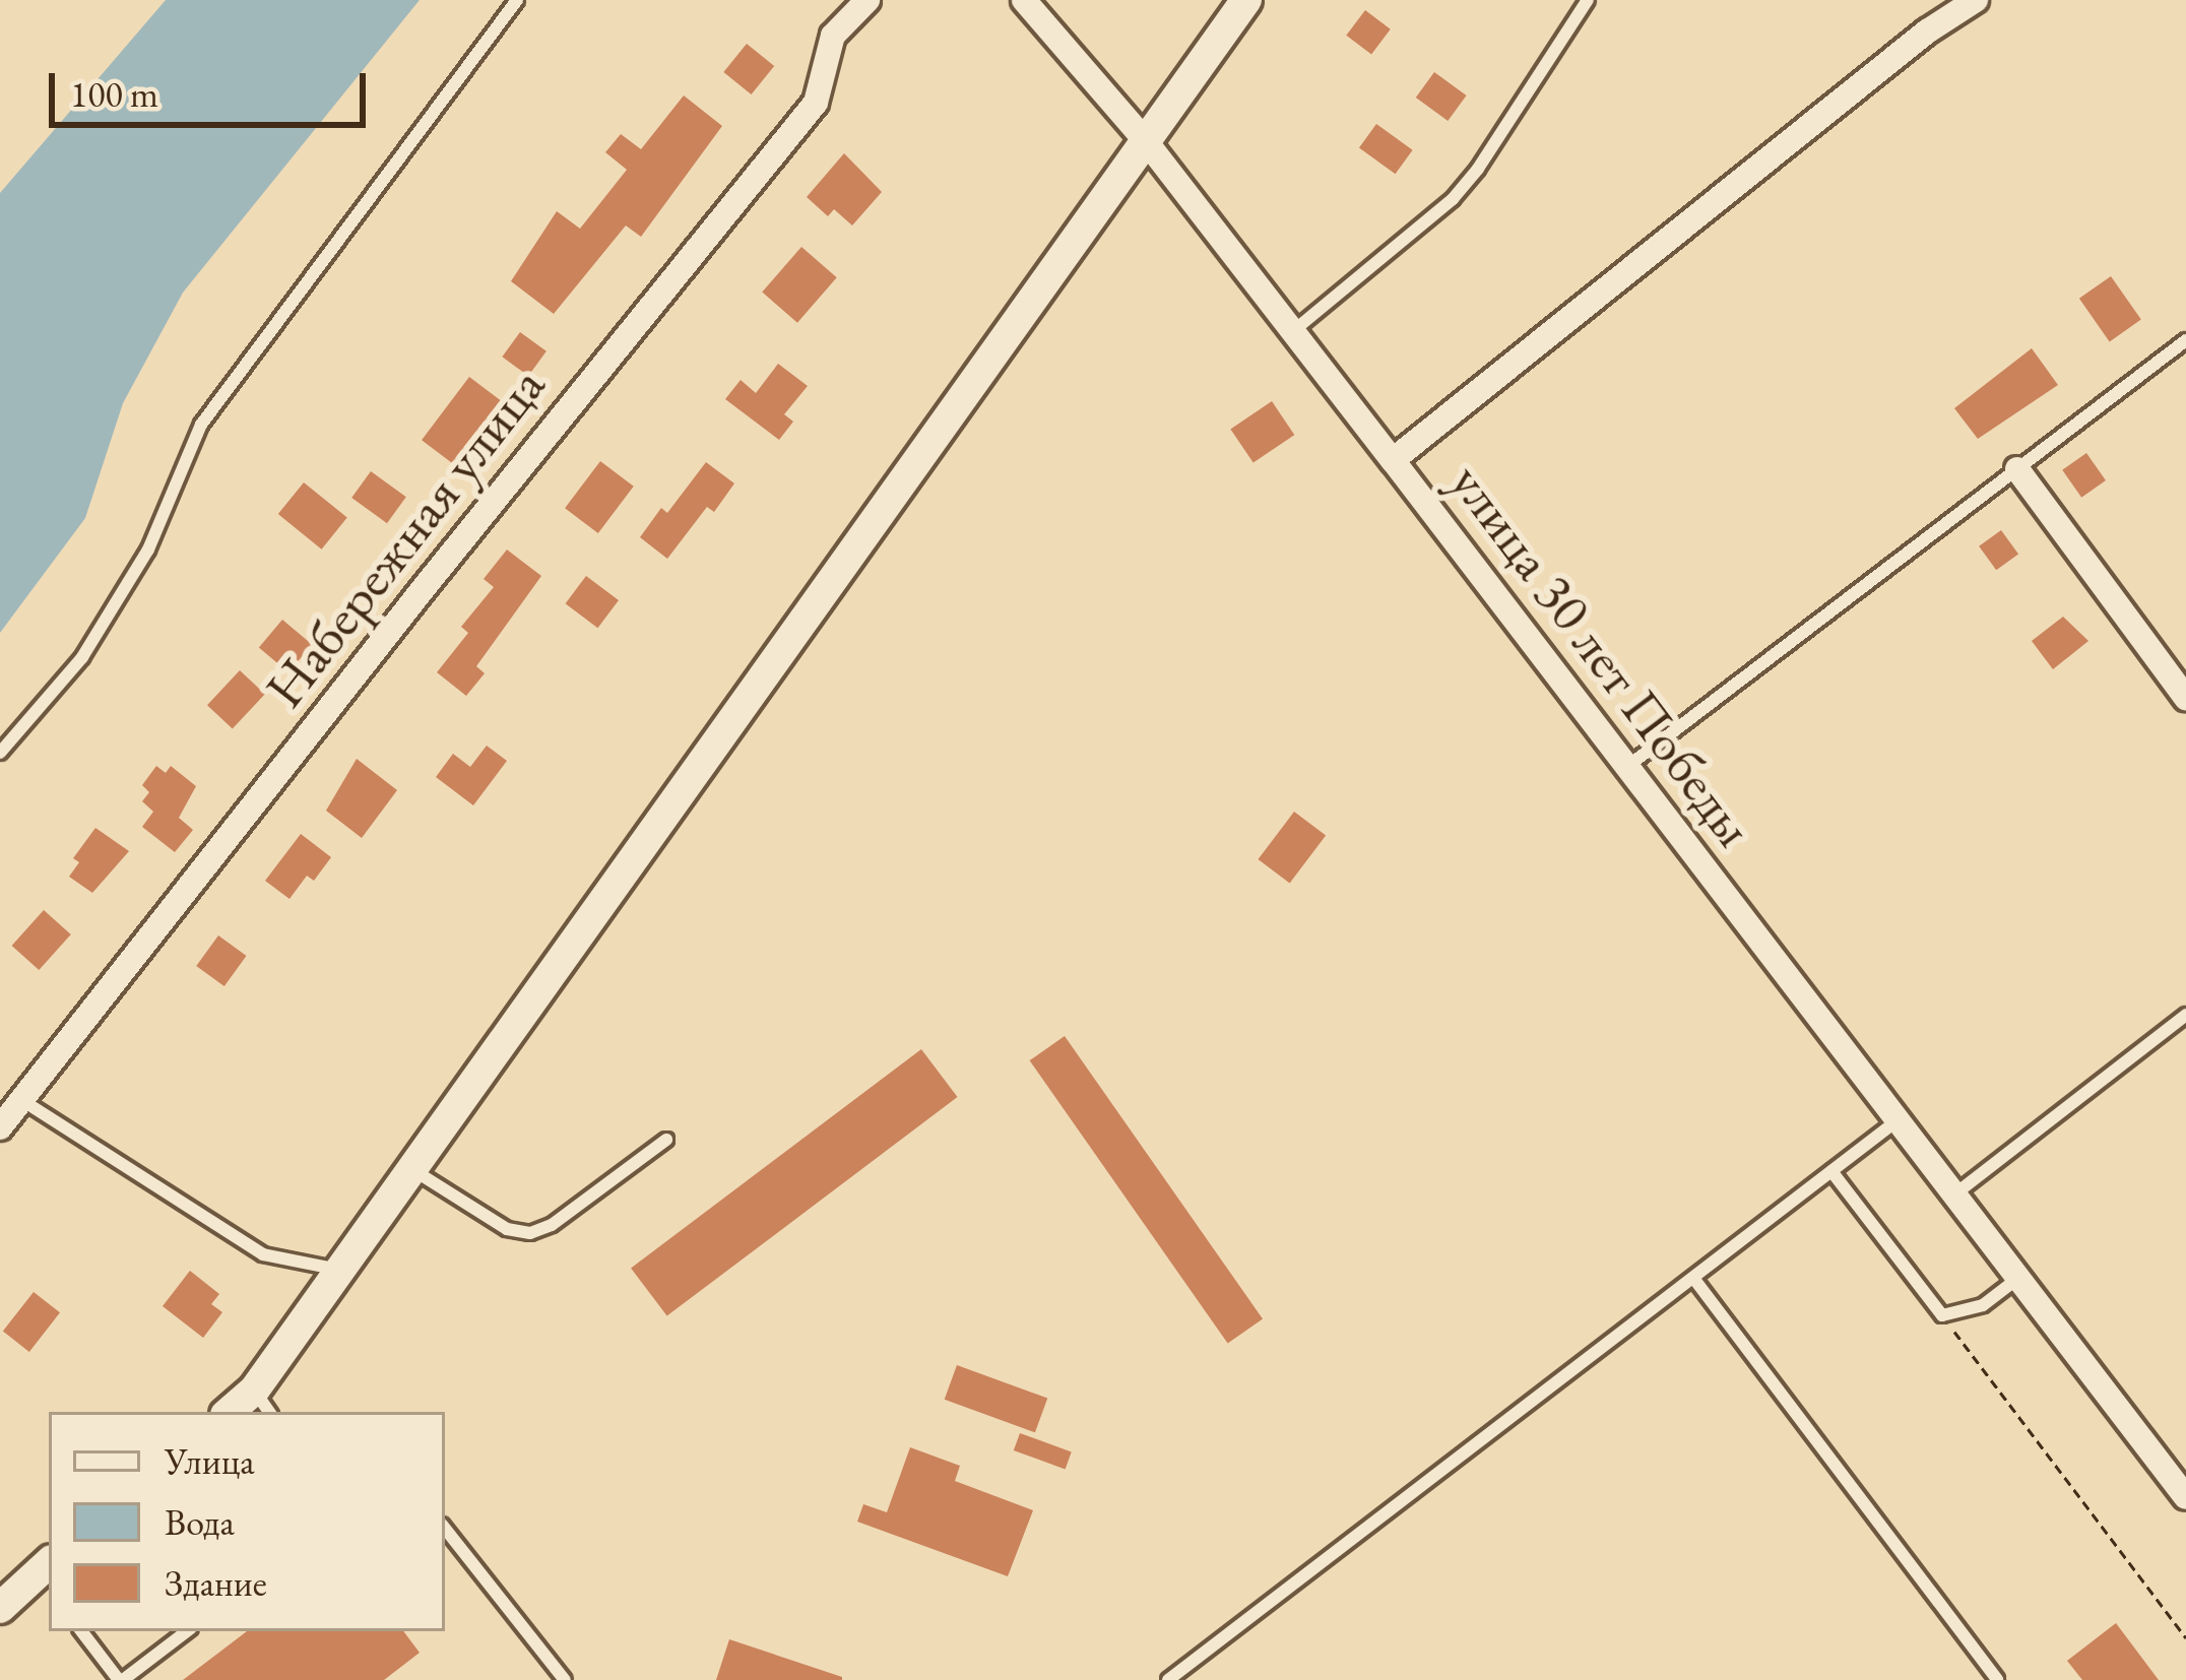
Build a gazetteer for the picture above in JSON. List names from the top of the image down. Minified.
{"streets":{"street":["Набережная улица","улица 30 лет Победы"]},"legend":["Улица","Вода","Здание"],"scale_bar":"100 m"}
